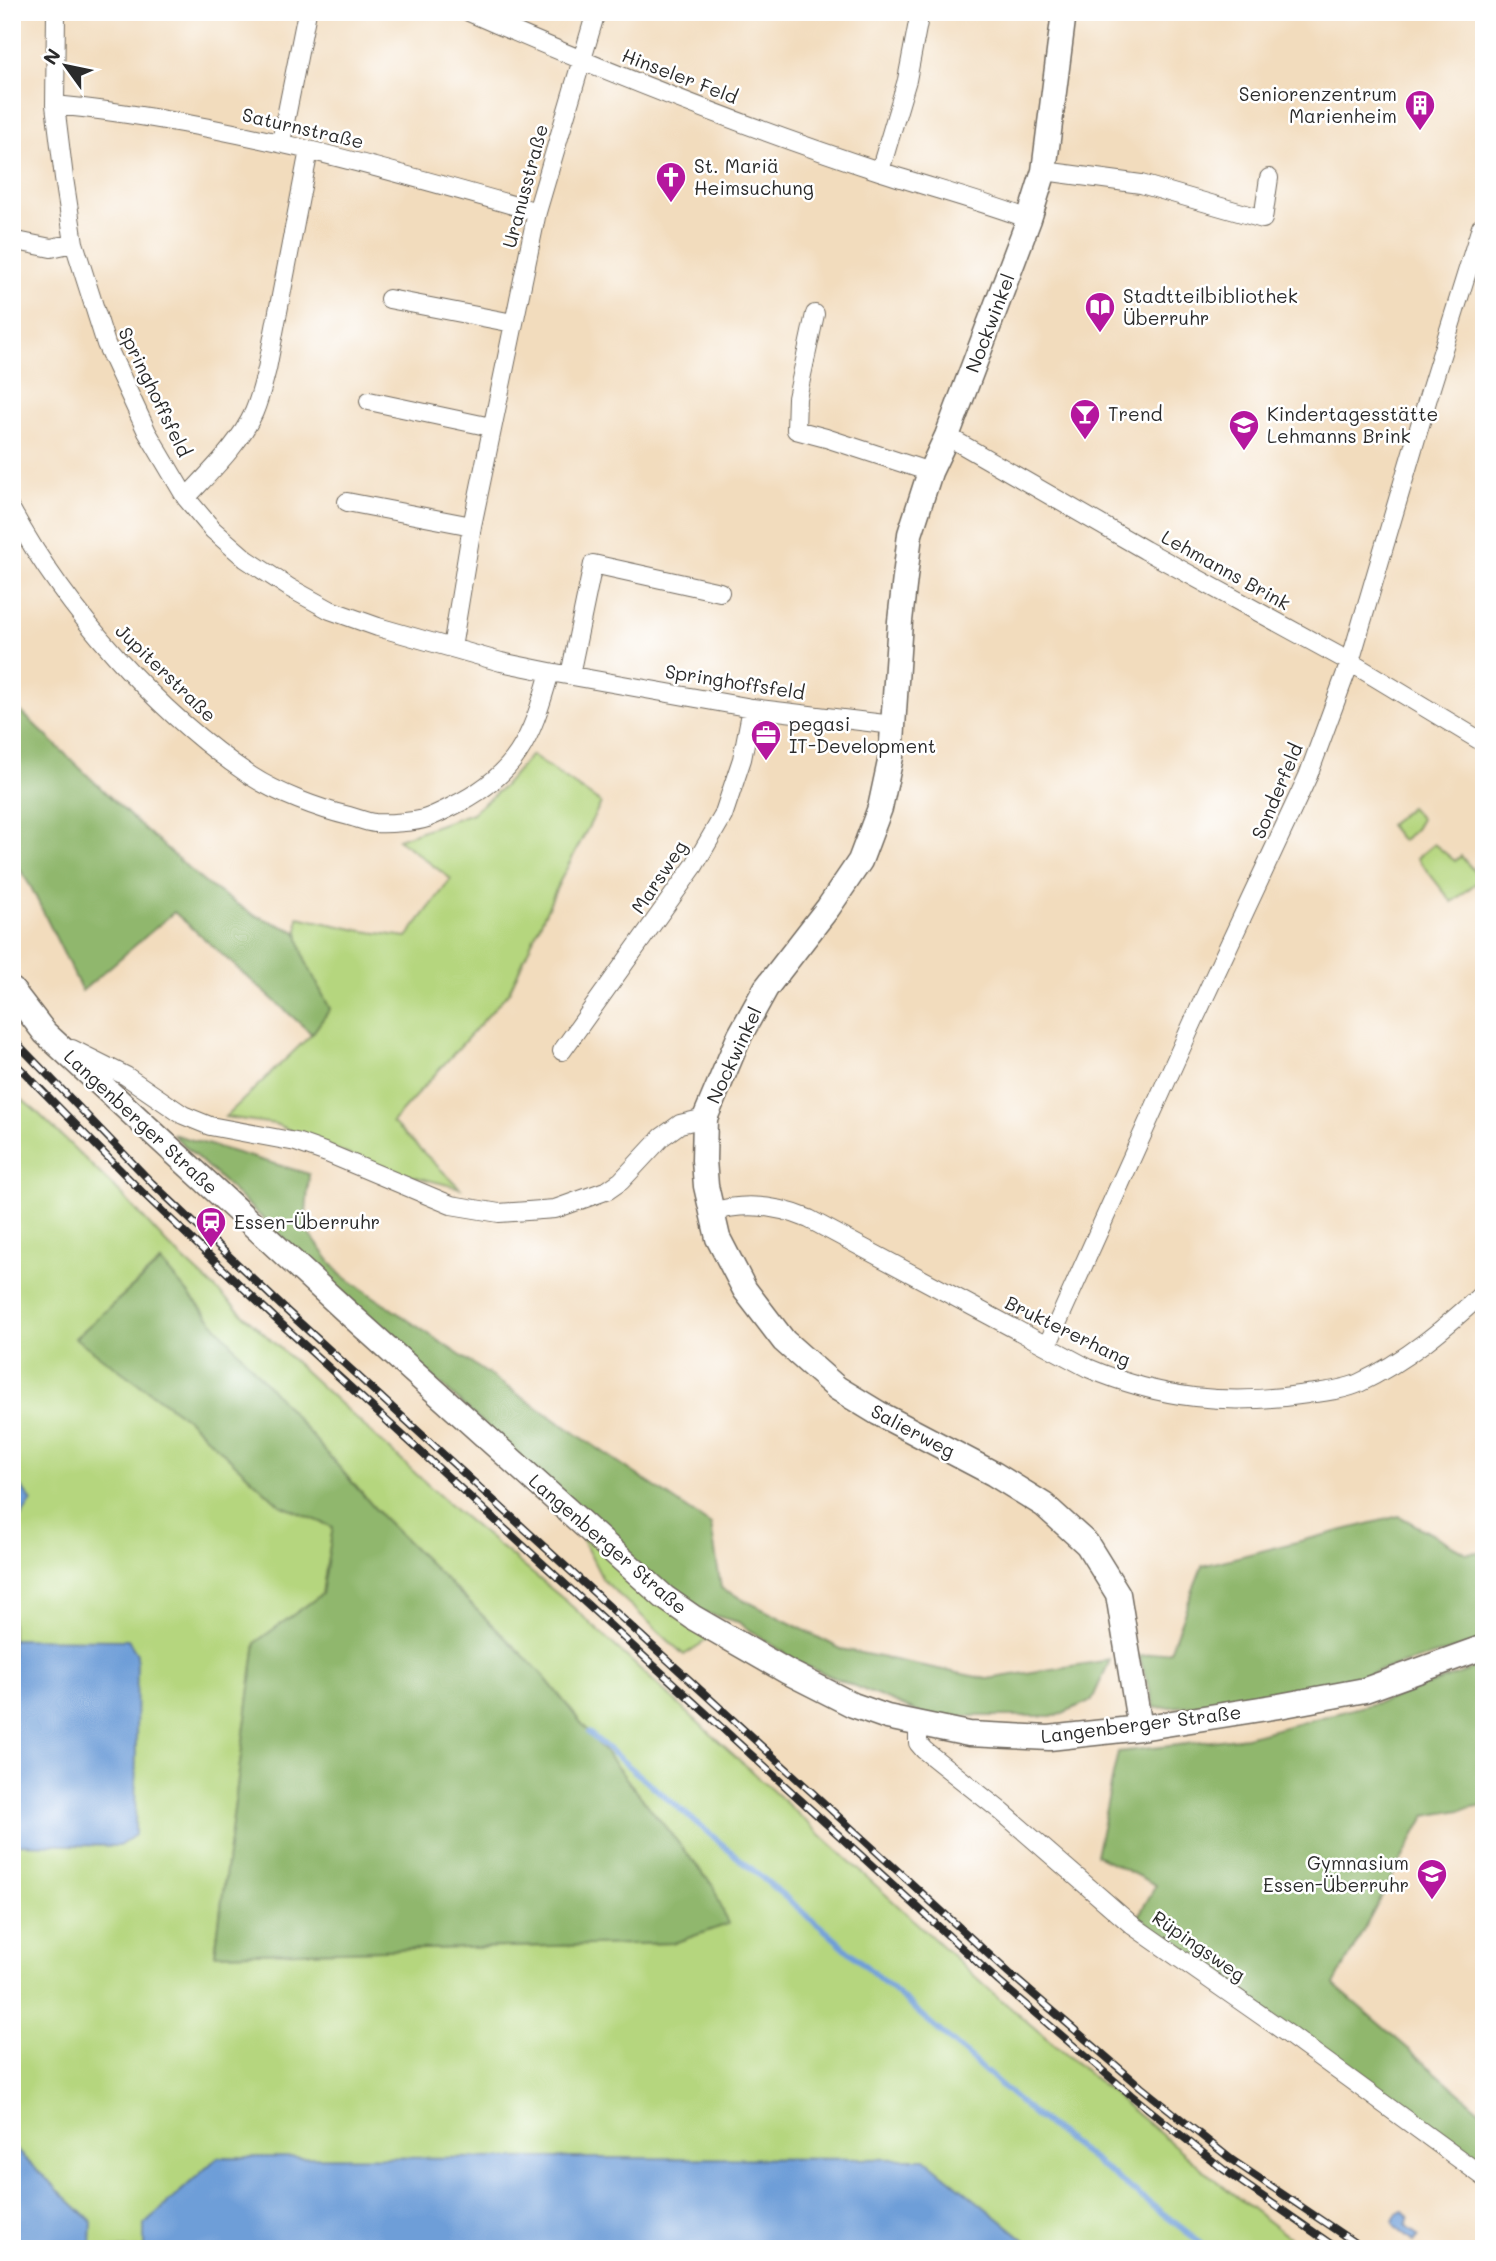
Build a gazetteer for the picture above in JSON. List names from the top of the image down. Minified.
{"streets":{"street":["Hinseler Feld","Saturnstraße","Uranusstraße","Nockwinkel","Springhoffsfeld","Lehmanns Brink","Jupiterstraße","Sonderfeld","Marsweg","Langenberger Straße","Bruktererhang","Salierweg","Rüpingsweg"]},"crossings":[["Hinseler Feld","Uranusstraße"],["Hinseler Feld","Nockwinkel"],["Saturnstraße","Uranusstraße"],["Saturnstraße","Springhoffsfeld"],["Uranusstraße","Springhoffsfeld"],["Nockwinkel","Springhoffsfeld"],["Nockwinkel","Lehmanns Brink"],["Nockwinkel","Langenberger Straße"],["Nockwinkel","Salierweg"],["Springhoffsfeld","Jupiterstraße"],["Springhoffsfeld","Marsweg"],["Lehmanns Brink","Sonderfeld"],["Sonderfeld","Bruktererhang"],["Langenberger Straße","Salierweg"],["Langenberger Straße","Rüpingsweg"],["Bruktererhang","Salierweg"]],"places":{"building":["Seniorenzentrum Marienheim"],"church":["St. Mariä Heimsuchung"],"library":["Stadtteilbibliothek Überruhr"],"bar":["Trend"],"school or university":["Kindertagesstätte Lehmanns Brink","Gymnasium Essen-Überruhr"],"office":["pegasi IT-Development"],"station":["Essen-Überruhr"]},"north":"top left"}
